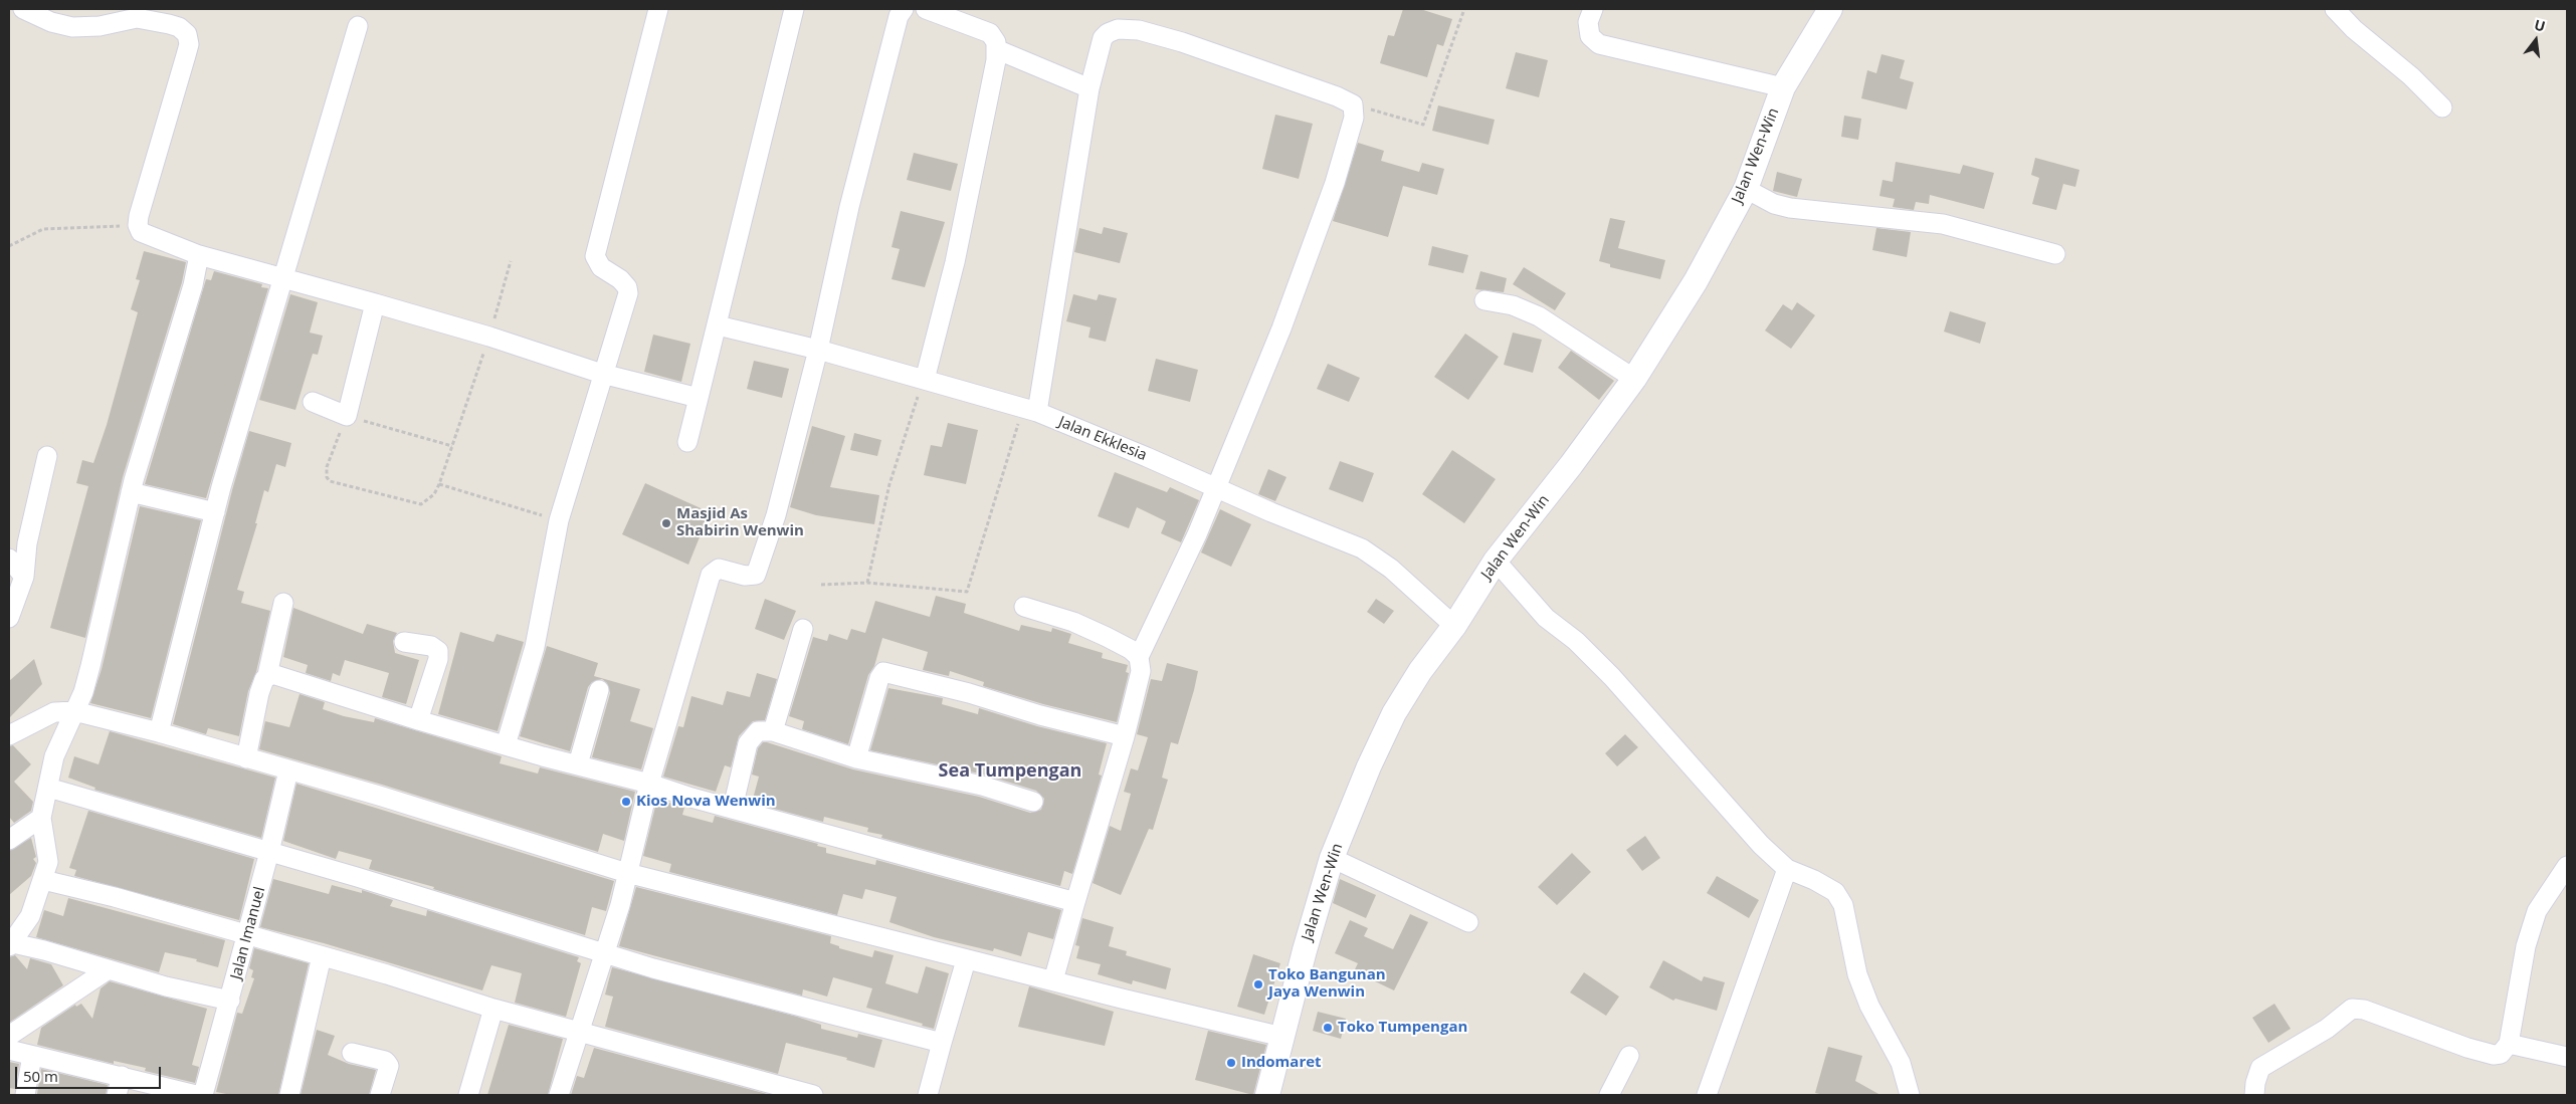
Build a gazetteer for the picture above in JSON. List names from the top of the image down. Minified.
{"streets":{"street":["Jalan Wen-Win","Jalan Ekklesia","Jalan Imanuel"]},"crossings":[["Jalan Wen-Win","Jalan Ekklesia"]],"districts":["Sea Tumpengan"],"places":["Masjid As Shabirin Wenwin","Kios Nova Wenwin","Toko Bangunan Jaya Wenwin","Toko Tumpengan","Indomaret"],"scale_bar":"50 m","north":"top"}
